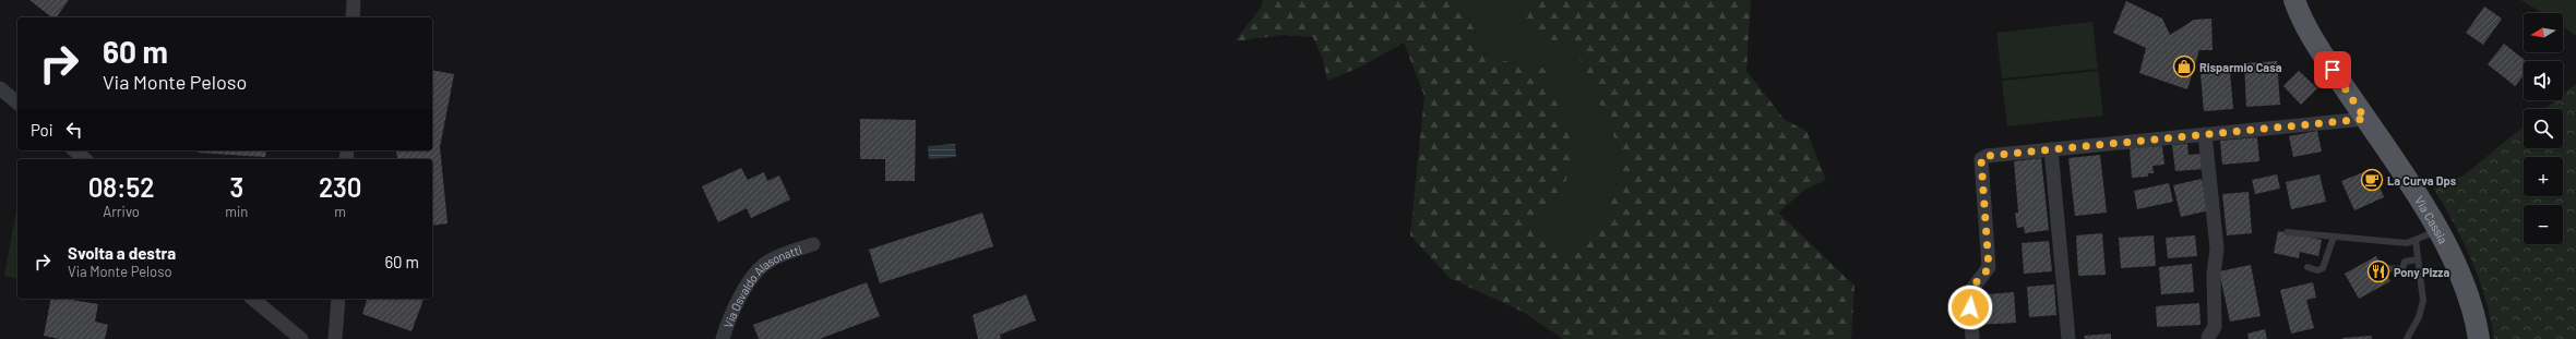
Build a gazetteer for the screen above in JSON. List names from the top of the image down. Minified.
{"streets":{"main road":["Via Cassia"],"street":["Via Osvaldo Alasonatti"]},"places":{"shop":["Risparmio Casa"],"cafe":["La Curva Dps"],"restaurant":["Pony Pizza"]},"north":"left","page":{"map_buttons":["+","−"],"turn":["60 m","Via Monte Peloso"],"then":"Poi","eta":["08:52","Arrivo","3","min","230","m"],"list":[{"name":"Svolta a destra","note":"Via Monte Peloso","value":"60 m"}]}}
